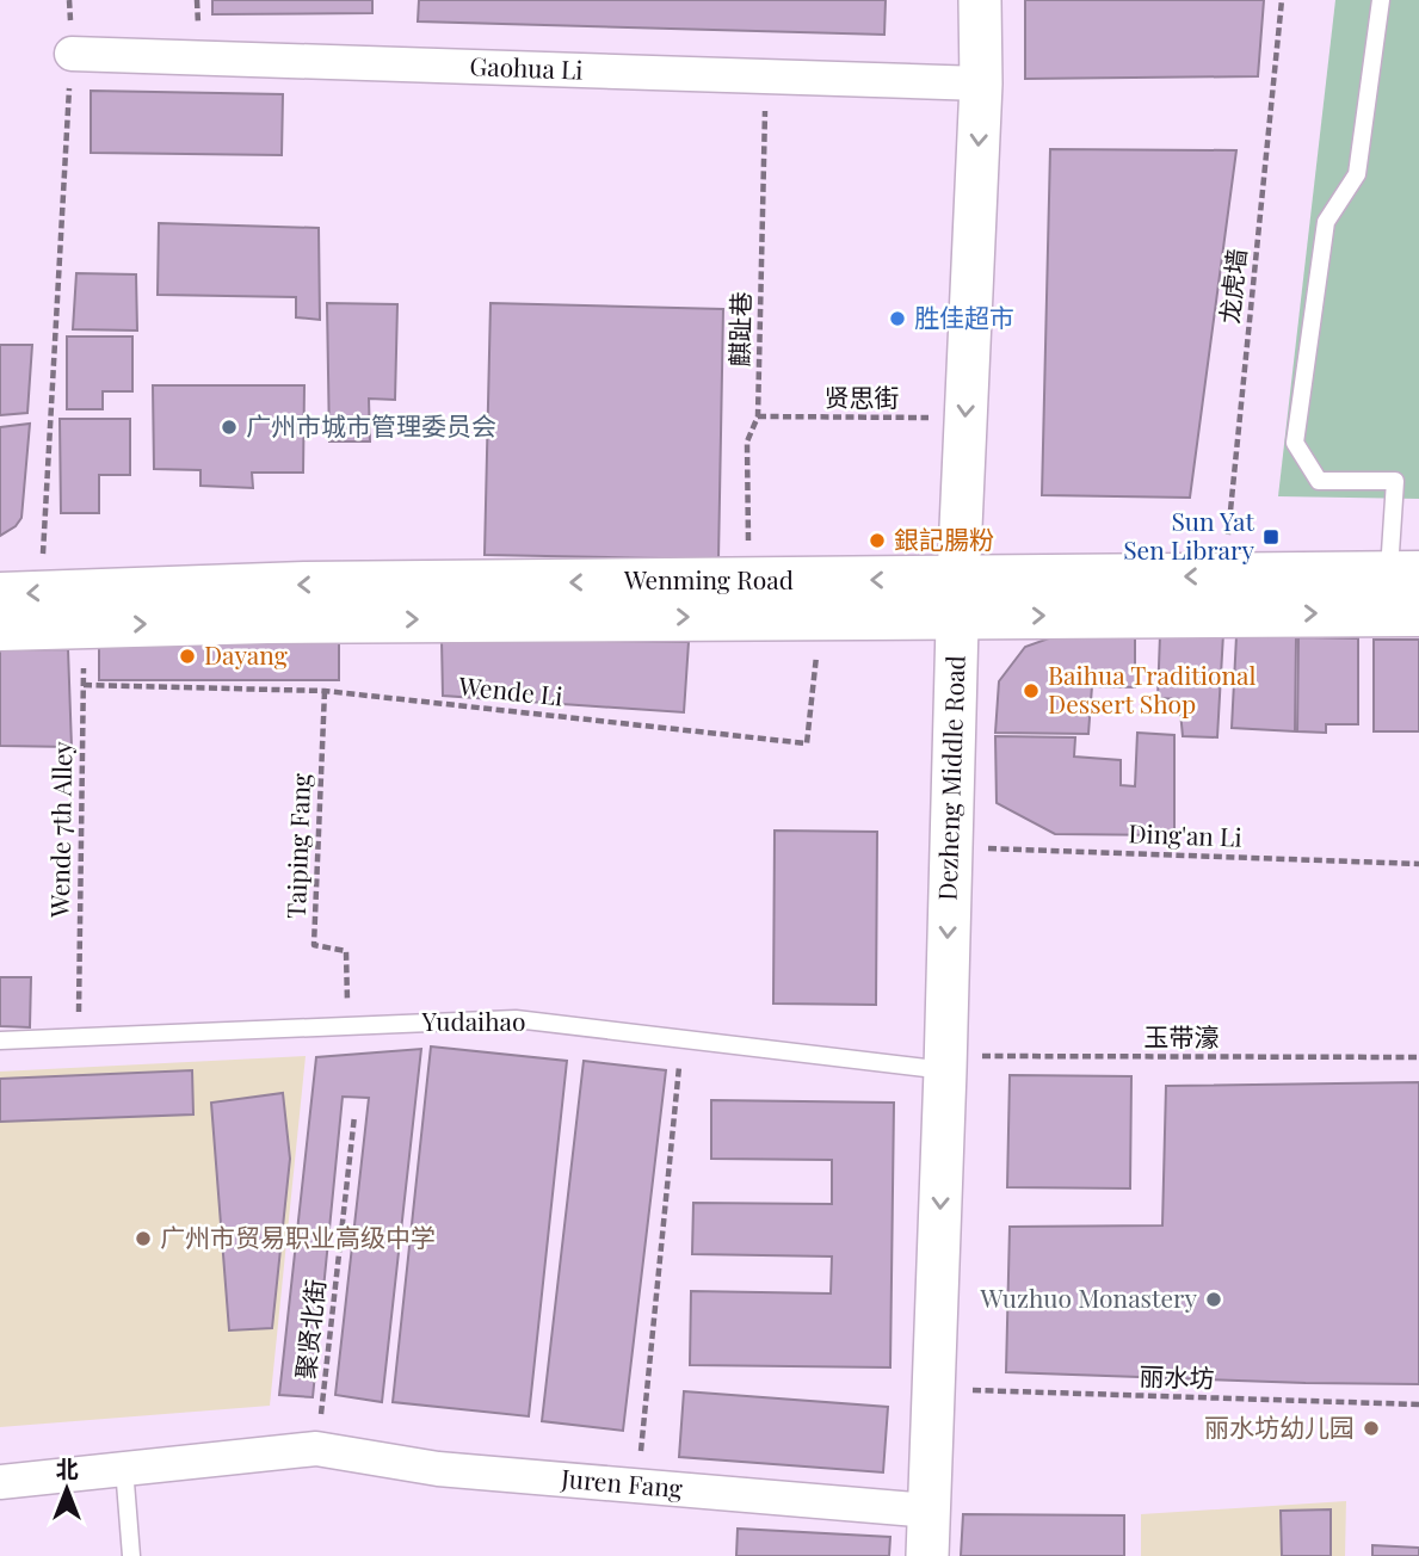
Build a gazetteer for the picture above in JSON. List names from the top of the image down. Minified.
{"streets":{"main road":["Wenming Road"],"street":["Gaohua Li","Dezheng Middle Road","Juren Fang"],"lane":["Yudaihao"],"path":["龙虎墙","麒趾巷","贤思街","Wende Li","Wende 7th Alley","Ding'an Li","Taiping Fang","玉带濠","聚贤北街","丽水坊"]},"crossings":[["Gaohua Li","麒趾巷"],["Gaohua Li","Dezheng Middle Road"],["龙虎墙","Wenming Road"],["麒趾巷","贤思街"],["麒趾巷","Wenming Road"],["贤思街","Dezheng Middle Road"],["Wenming Road","Wende Li"],["Wenming Road","Dezheng Middle Road"],["Wenming Road","Wende 7th Alley"],["Wende Li","Wende 7th Alley"],["Wende Li","Taiping Fang"],["Dezheng Middle Road","Ding'an Li"],["Dezheng Middle Road","Yudaihao"],["Dezheng Middle Road","玉带濠"],["Dezheng Middle Road","丽水坊"],["Dezheng Middle Road","Juren Fang"],["Wende 7th Alley","Yudaihao"],["Taiping Fang","Yudaihao"],["Yudaihao","玉带濠"],["聚贤北街","Juren Fang"]],"one_way":["Dezheng Middle Road"],"places":{"other":["胜佳超市","广州市城市管理委员会","銀記腸粉","Dayang","Baihua Traditional Dessert Shop","广州市贸易职业高级中学","Wuzhuo Monastery","丽水坊幼儿园"],"transit":["Sun Yat Sen Library"]},"north":"top"}
